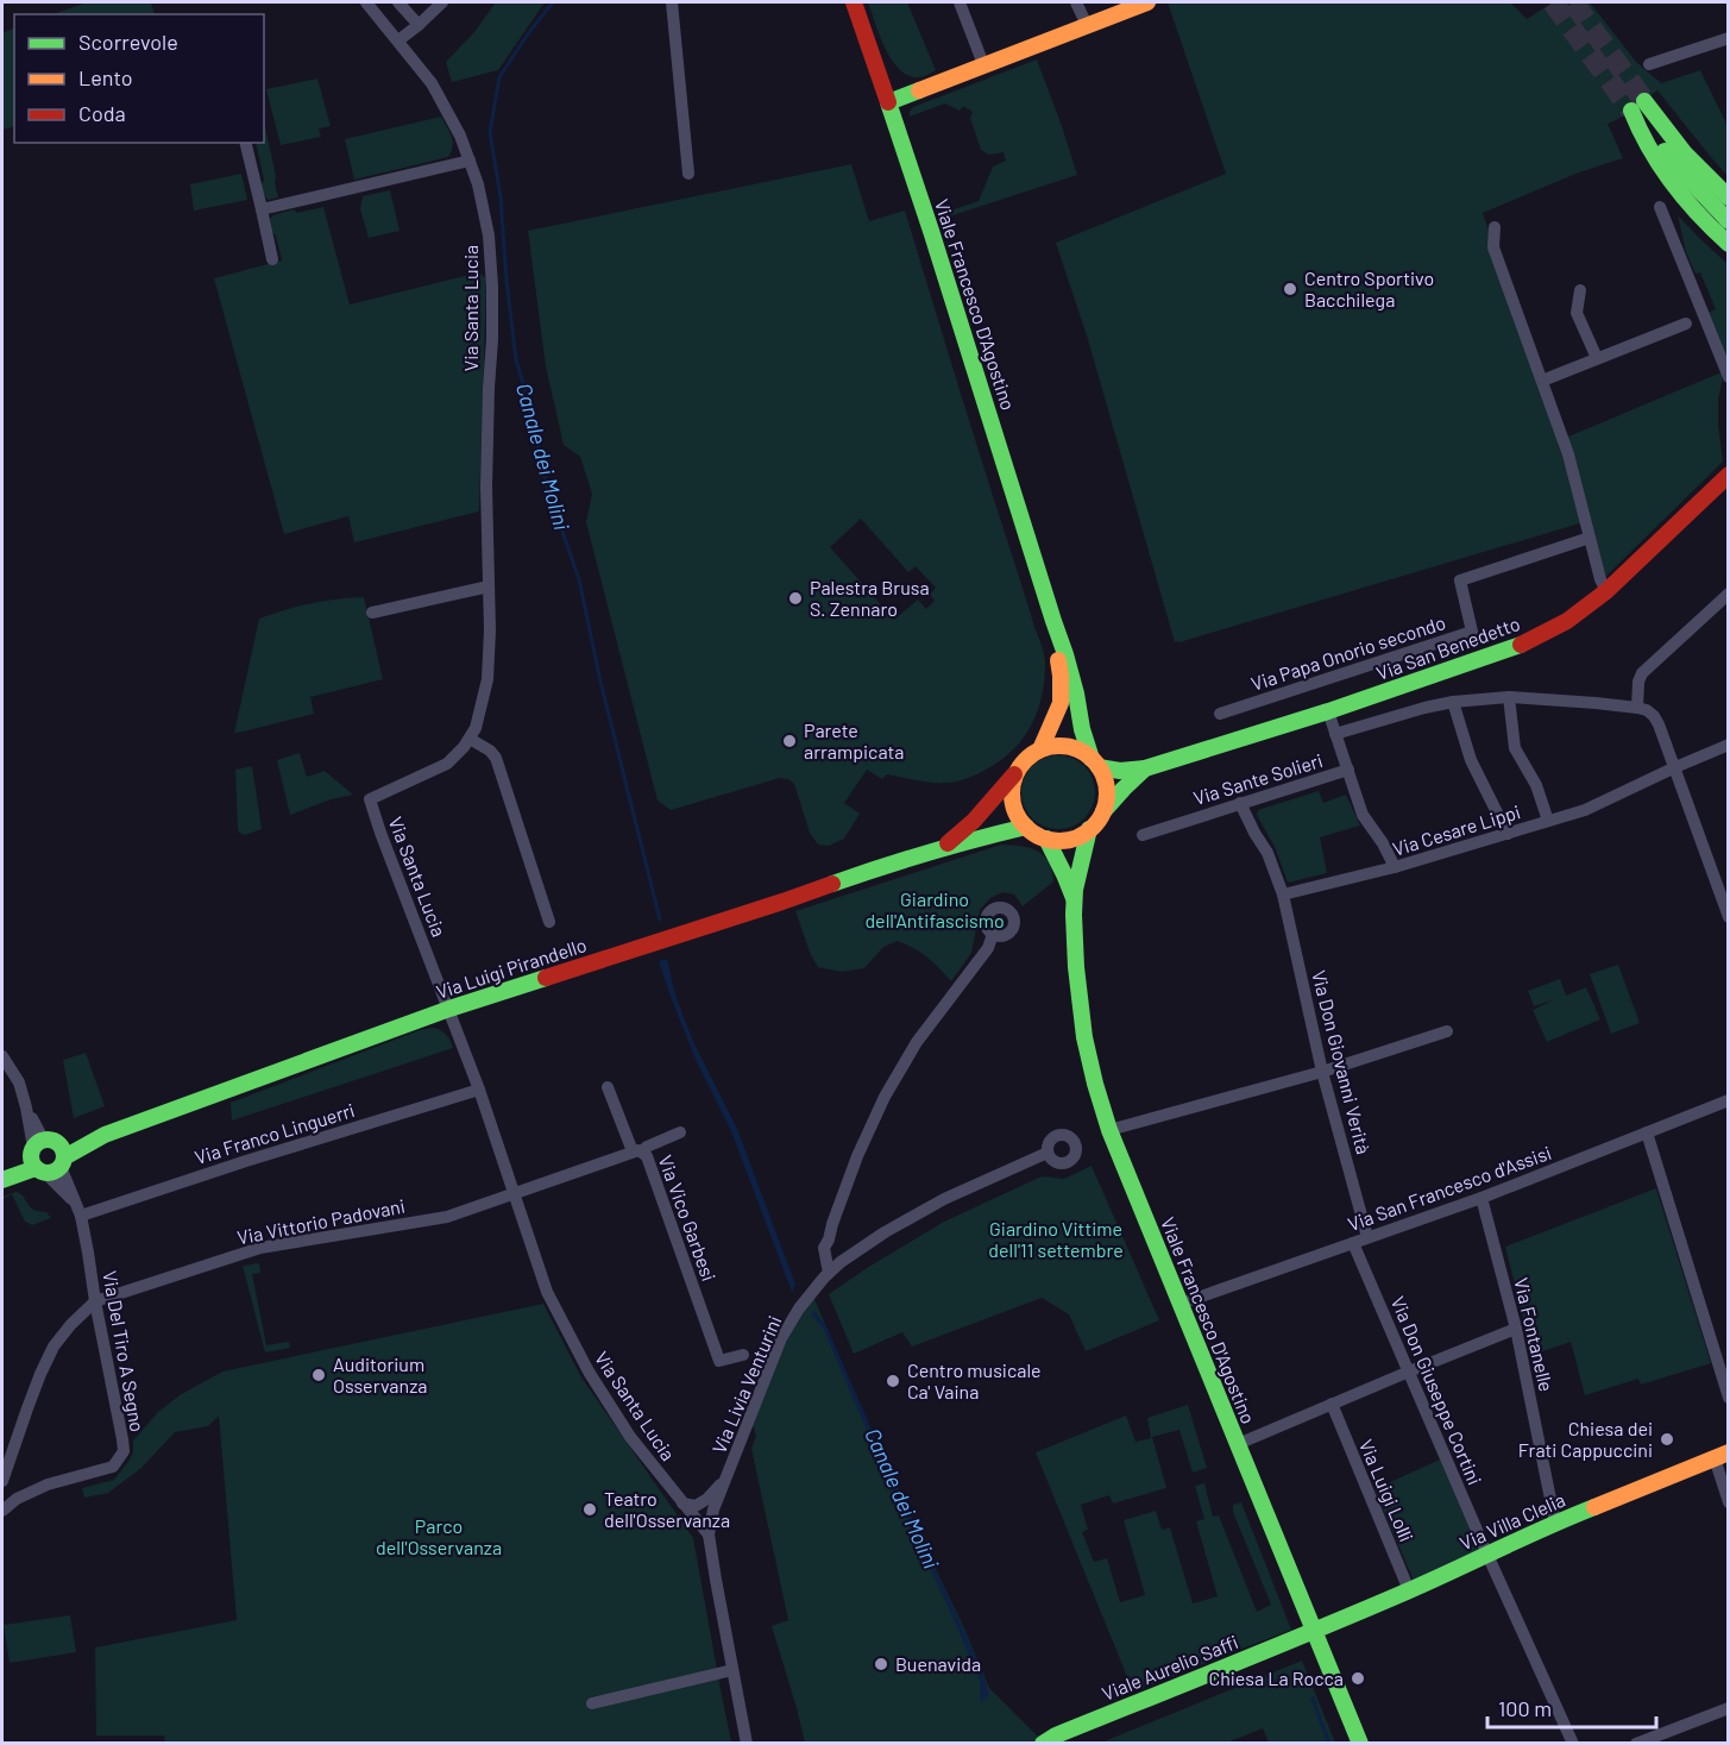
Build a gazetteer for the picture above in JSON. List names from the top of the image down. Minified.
{"streets":{"main road":["Viale Francesco D'Agostino","Via San Benedetto","Via Luigi Pirandello","Via Villa Clelia","Viale Aurelio Saffi"],"street":["Via Santa Lucia","Via Papa Onorio secondo","Via Sante Solieri","Via Cesare Lippi","Via Don Giovanni Verità","Via Franco Linguerri","Via San Francesco d'Assisi","Via Vico Garbesi","Via Vittorio Padovani","Via Fontanelle","Via Del Tiro A Segno","Via Livia Venturini","Via Don Giuseppe Cortini","Via Luigi Lolli"]},"crossings":[["Viale Francesco D'Agostino","Via San Benedetto"],["Viale Francesco D'Agostino","Via Luigi Pirandello"],["Viale Francesco D'Agostino","Via San Francesco d'Assisi"],["Viale Francesco D'Agostino","Via Villa Clelia"],["Viale Francesco D'Agostino","Viale Aurelio Saffi"],["Via Santa Lucia","Via Luigi Pirandello"],["Via Santa Lucia","Via Franco Linguerri"],["Via Santa Lucia","Via Vico Garbesi"],["Via Santa Lucia","Via Vittorio Padovani"],["Via Santa Lucia","Via Livia Venturini"],["Via San Benedetto","Via Sante Solieri"],["Via San Benedetto","Via Luigi Pirandello"],["Via Cesare Lippi","Via Don Giovanni Verità"],["Via Luigi Pirandello","Via Del Tiro A Segno"],["Via Don Giovanni Verità","Via San Francesco d'Assisi"],["Via Franco Linguerri","Via Del Tiro A Segno"],["Via San Francesco d'Assisi","Via Fontanelle"],["Via San Francesco d'Assisi","Via Don Giuseppe Cortini"],["Via Vico Garbesi","Via Vittorio Padovani"],["Via Vittorio Padovani","Via Del Tiro A Segno"],["Via Fontanelle","Via Villa Clelia"],["Via Don Giuseppe Cortini","Via Villa Clelia"],["Via Luigi Lolli","Via Villa Clelia"],["Via Villa Clelia","Viale Aurelio Saffi"]],"water":["Canale dei Molini"],"parks":["Giardino dell'Antifascismo","Giardino Vittime dell'11 settembre","Parco dell'Osservanza"],"places":["Centro Sportivo Bacchilega","Palestra Brusa S. Zennaro","Parete arrampicata","Auditorium Osservanza","Centro musicale Ca' Vaina","Chiesa dei Frati Cappuccini","Teatro dell'Osservanza","Buenavida","Chiesa La Rocca"],"legend":["Scorrevole","Lento","Coda"],"scale_bar":"100 m"}
